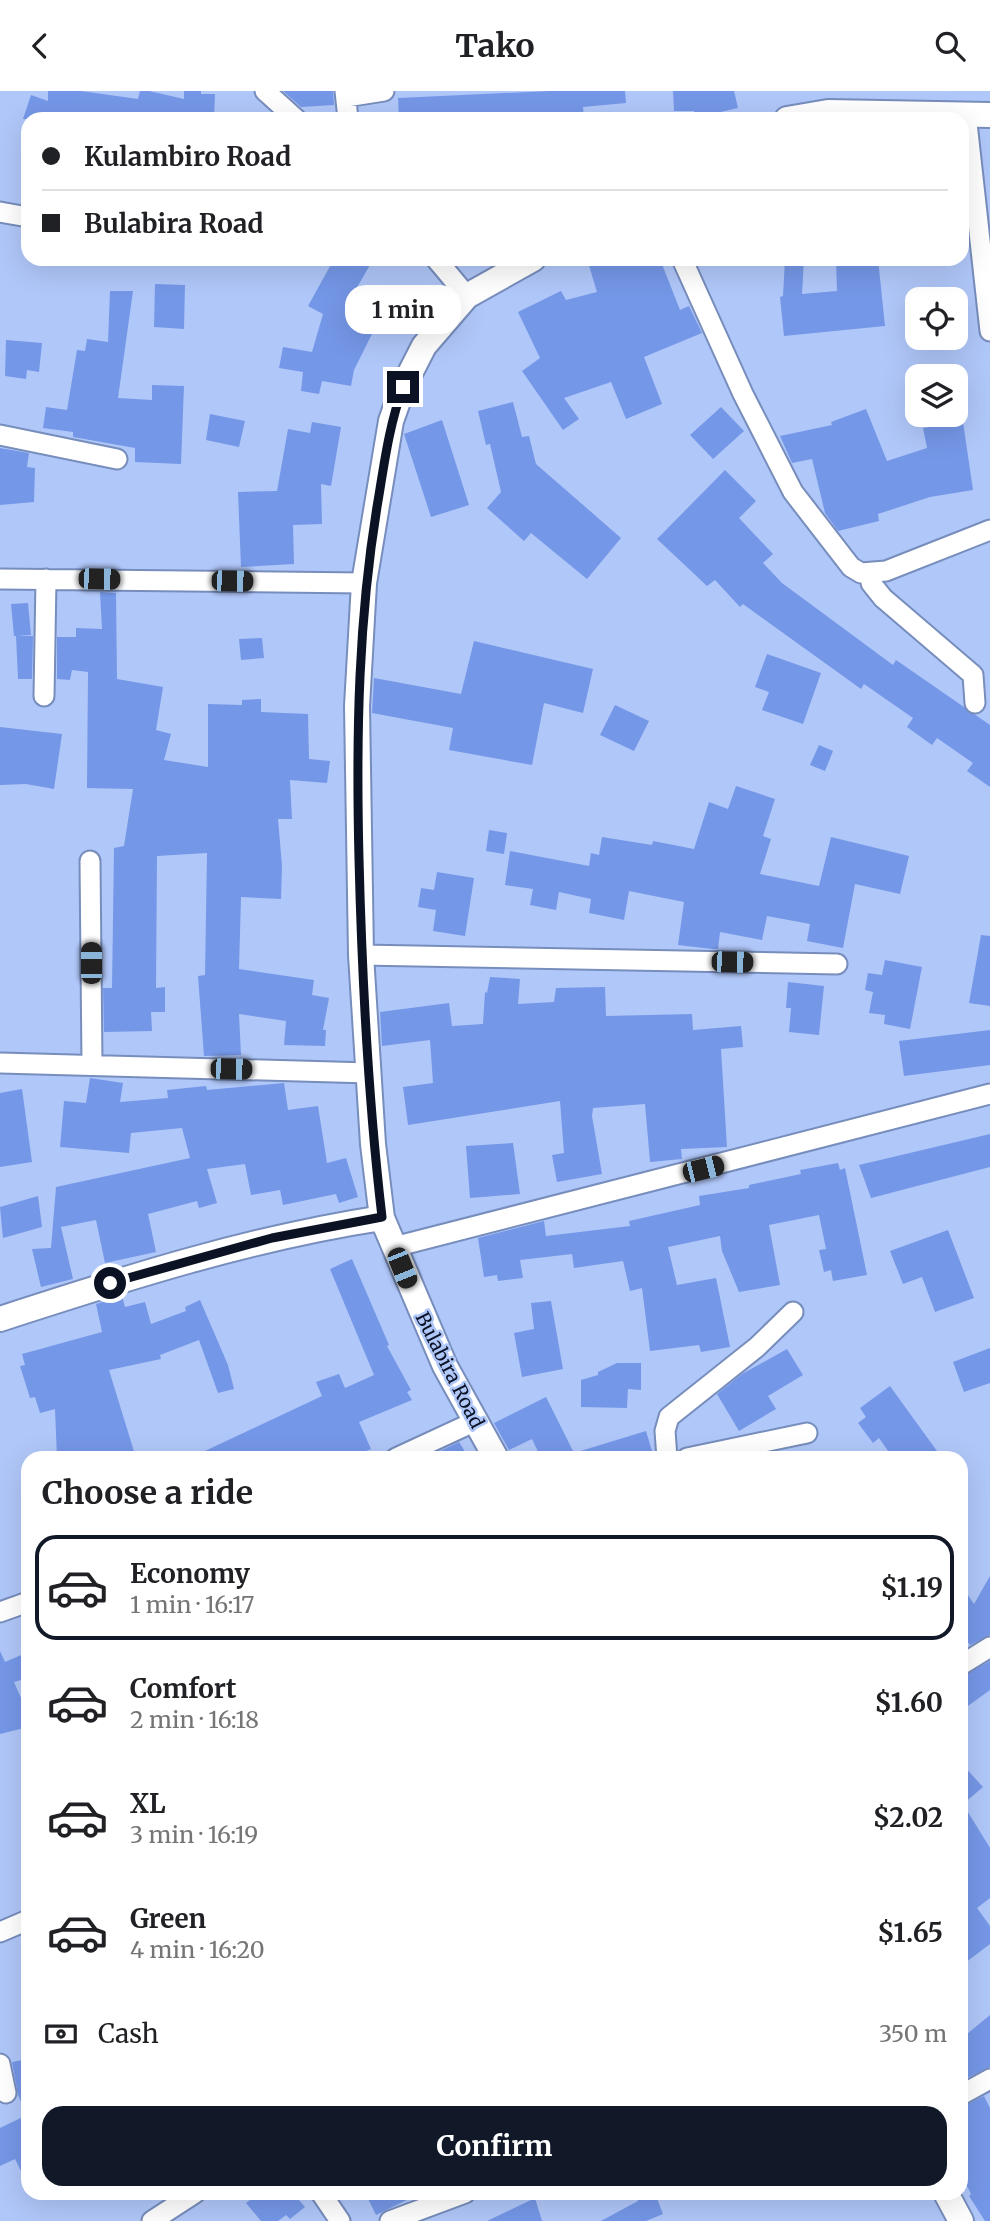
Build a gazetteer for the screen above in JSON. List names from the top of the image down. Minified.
{"streets":{"street":["Bulabira Road"]},"page":{"header":"Tako","banner":["Kulambiro Road","Bulabira Road"],"bubble":"1 min","heading":"Choose a ride","list":[{"name":"Economy","note":"1 min · 16:17","value":"$1.19"},{"name":"Comfort","note":"2 min · 16:18","value":"$1.60"},{"name":"XL","note":"3 min · 16:19","value":"$2.02"},{"name":"Green","note":"4 min · 16:20","value":"$1.65"}],"pay":["Cash","350 m"],"buttons":"Confirm"}}
